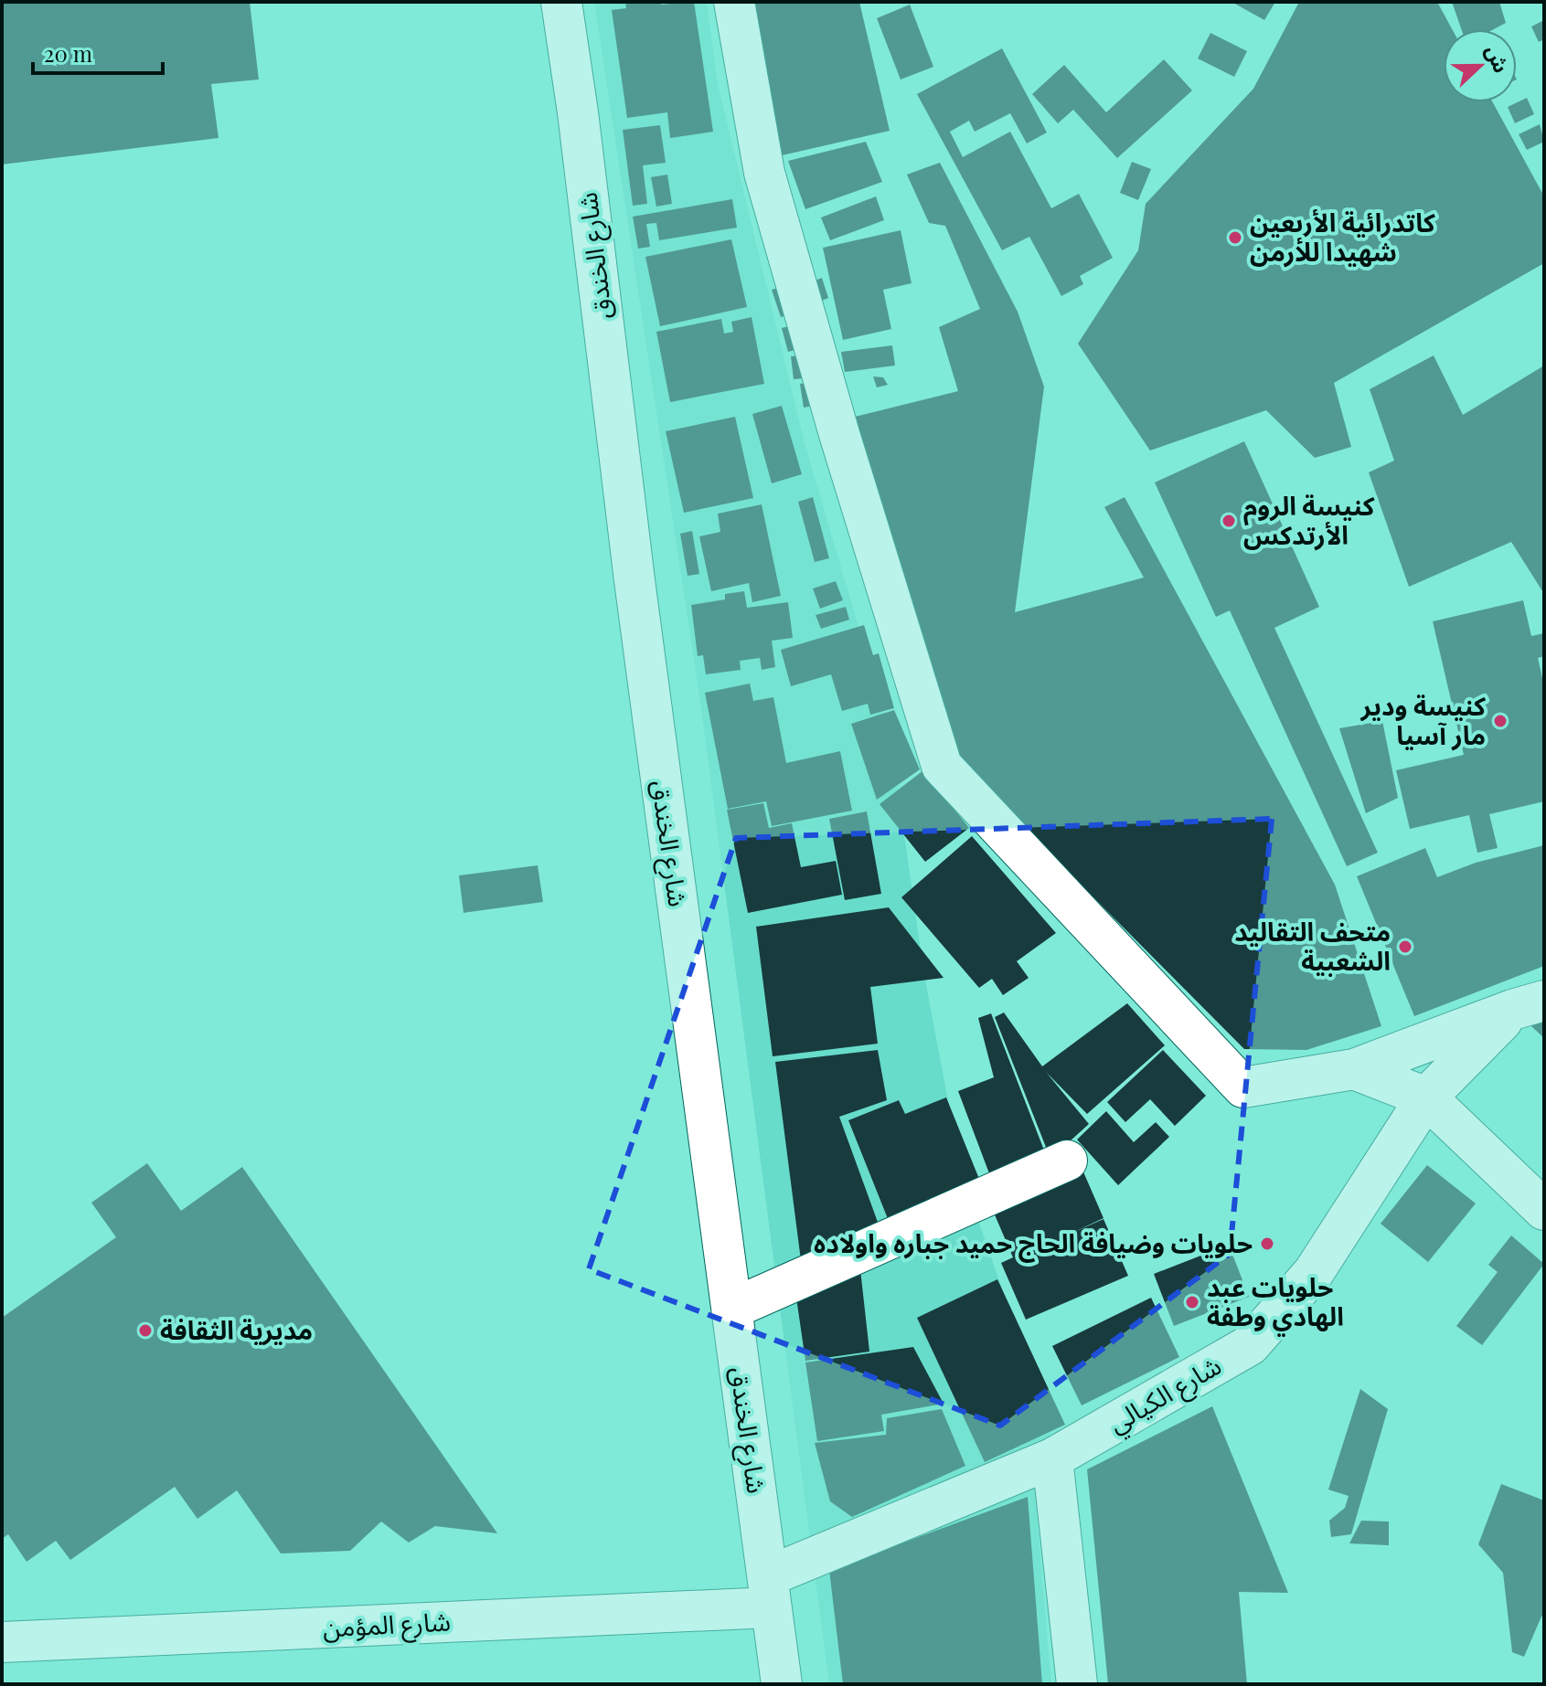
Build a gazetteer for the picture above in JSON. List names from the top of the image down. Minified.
{"streets":{"street":["شارع الخندق","شارع الكيالي","شارع المؤمن"]},"crossings":[["شارع الخندق","شارع الكيالي"],["شارع الخندق","شارع المؤمن"],["شارع الكيالي","شارع المؤمن"]],"places":["كاتدرائية الأربعين شهيدا للأرمن","كنيسة الروم الأرتدكس","كنيسة ودير مار آسيا","متحف التقاليد الشعبية","حلويات وضيافة الحاج حميد جباره واولاده","حلويات عبد الهادي وطفة","مديرية الثقافة"],"scale_bar":"20 m","north":"right"}
